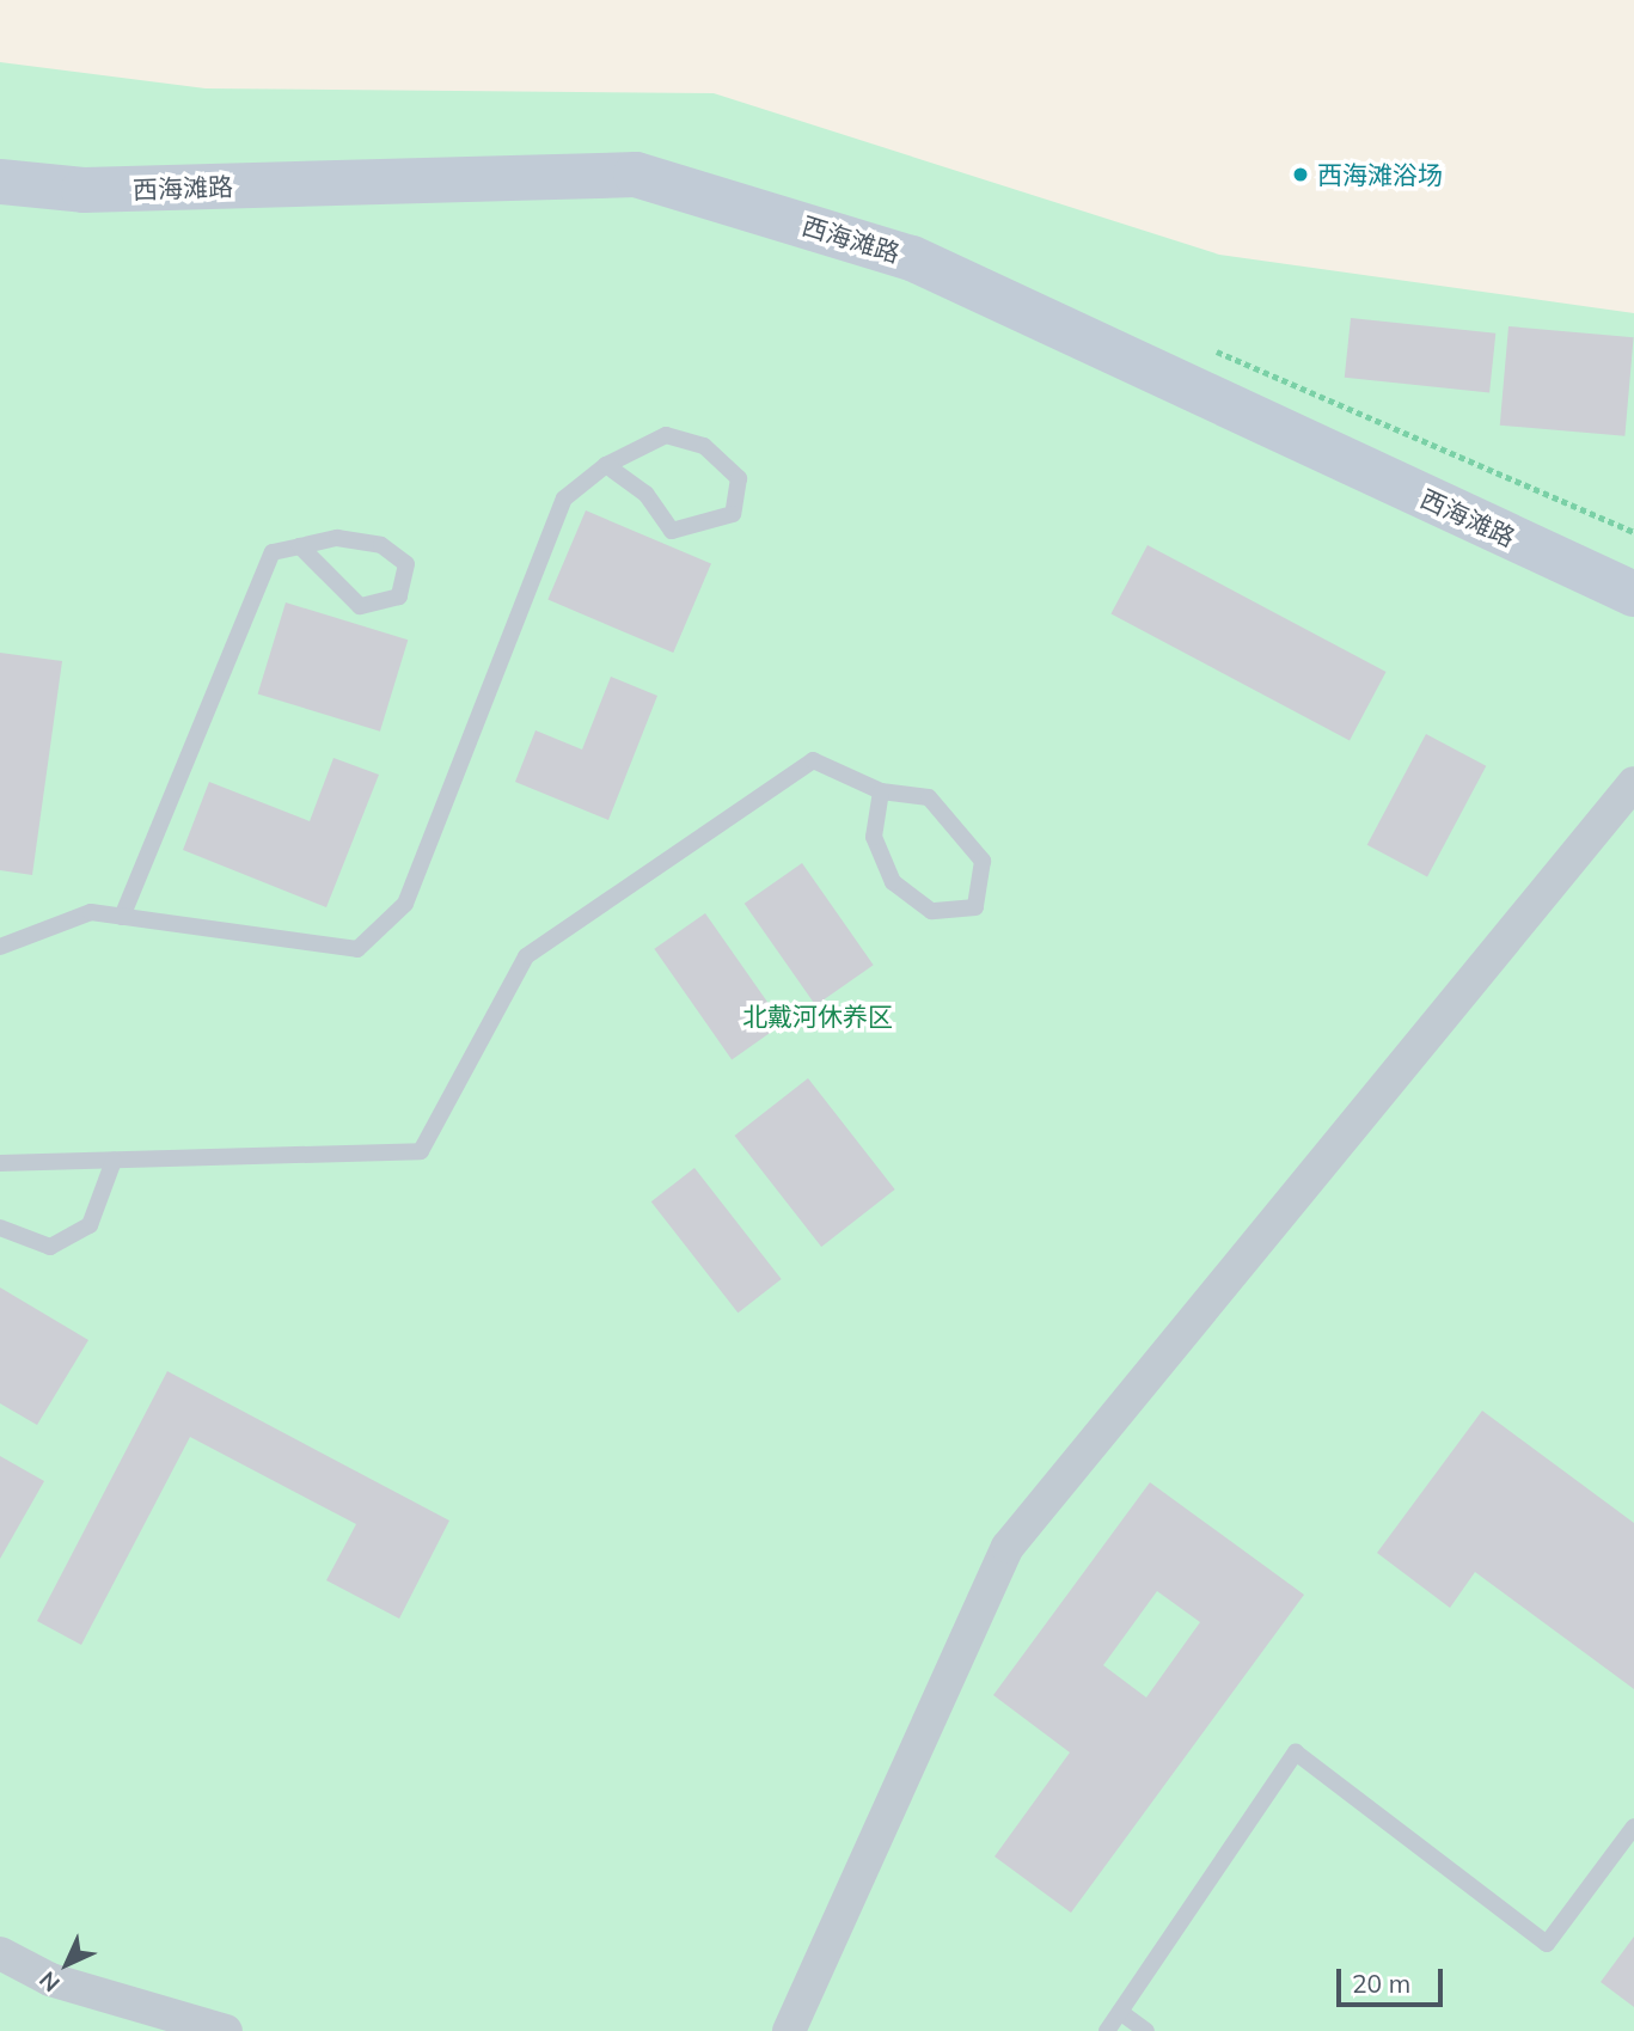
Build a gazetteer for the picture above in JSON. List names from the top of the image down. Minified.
{"streets":{"main road":["西海滩路"]},"parks":["北戴河休养区"],"places":["西海滩浴场"],"scale_bar":"20 m","north":"bottom left"}
